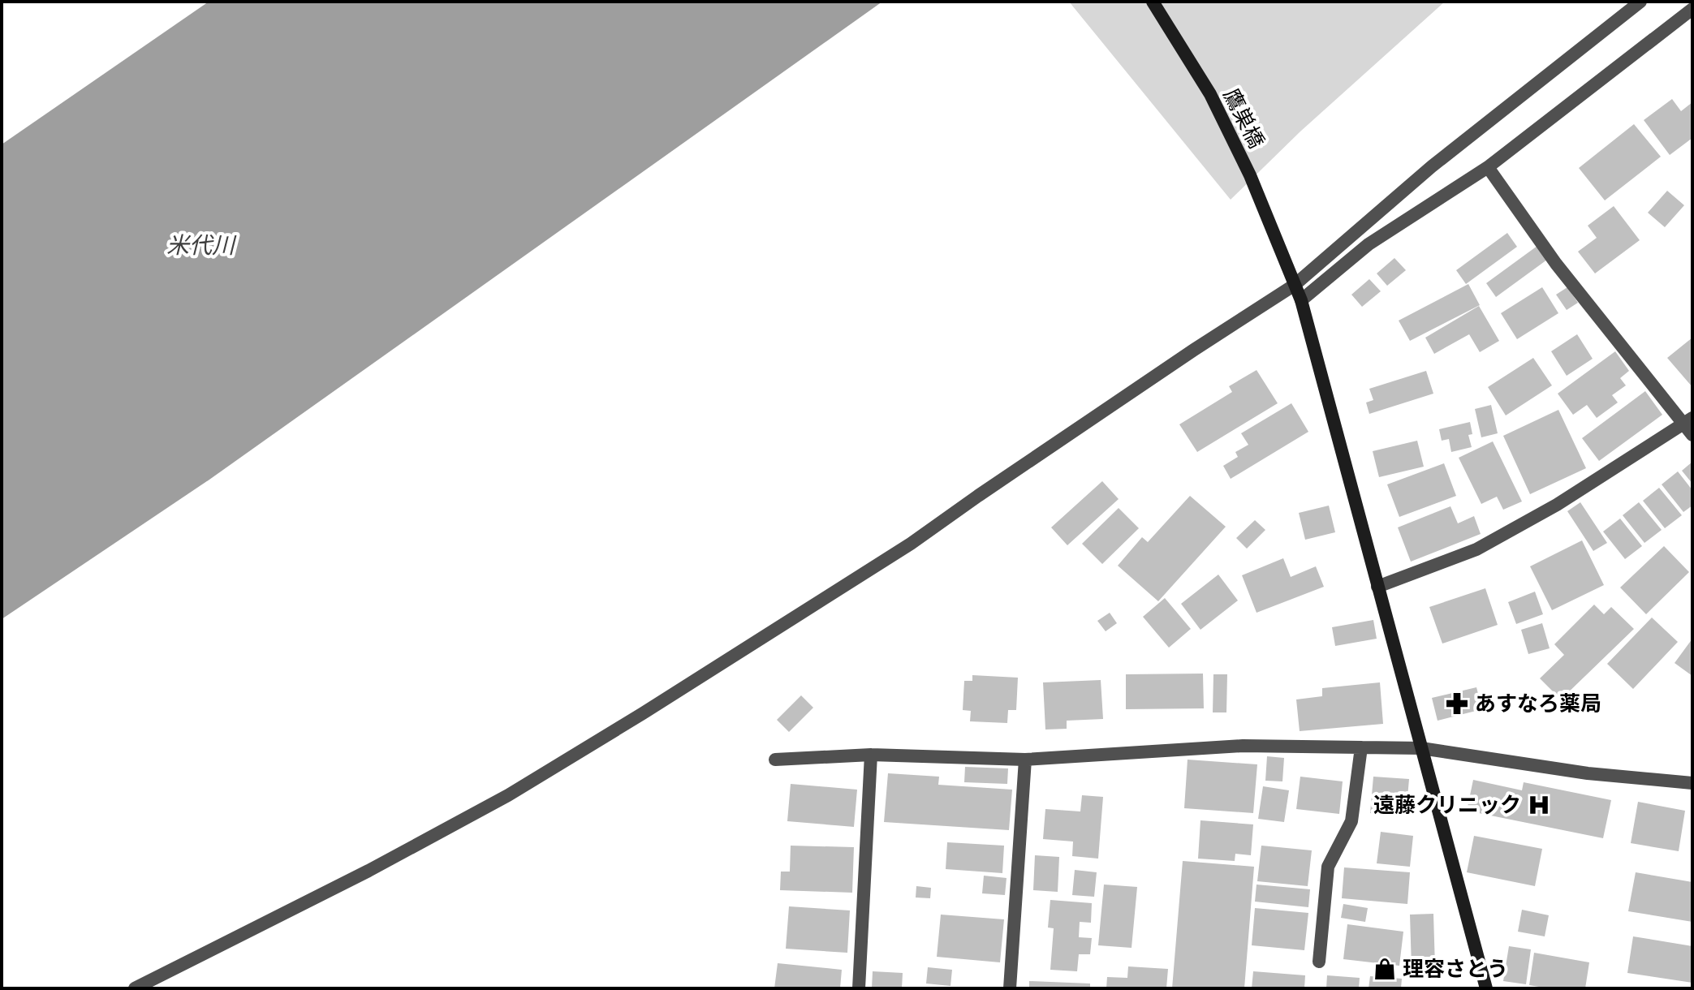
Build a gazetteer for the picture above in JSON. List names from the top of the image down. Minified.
{"streets":{"street":["鷹巣橋"]},"water":["米代川"],"places":{"pharmacy":["あすなろ薬局"],"hospital":["遠藤クリニック"],"shop":["理容さとう"]}}
